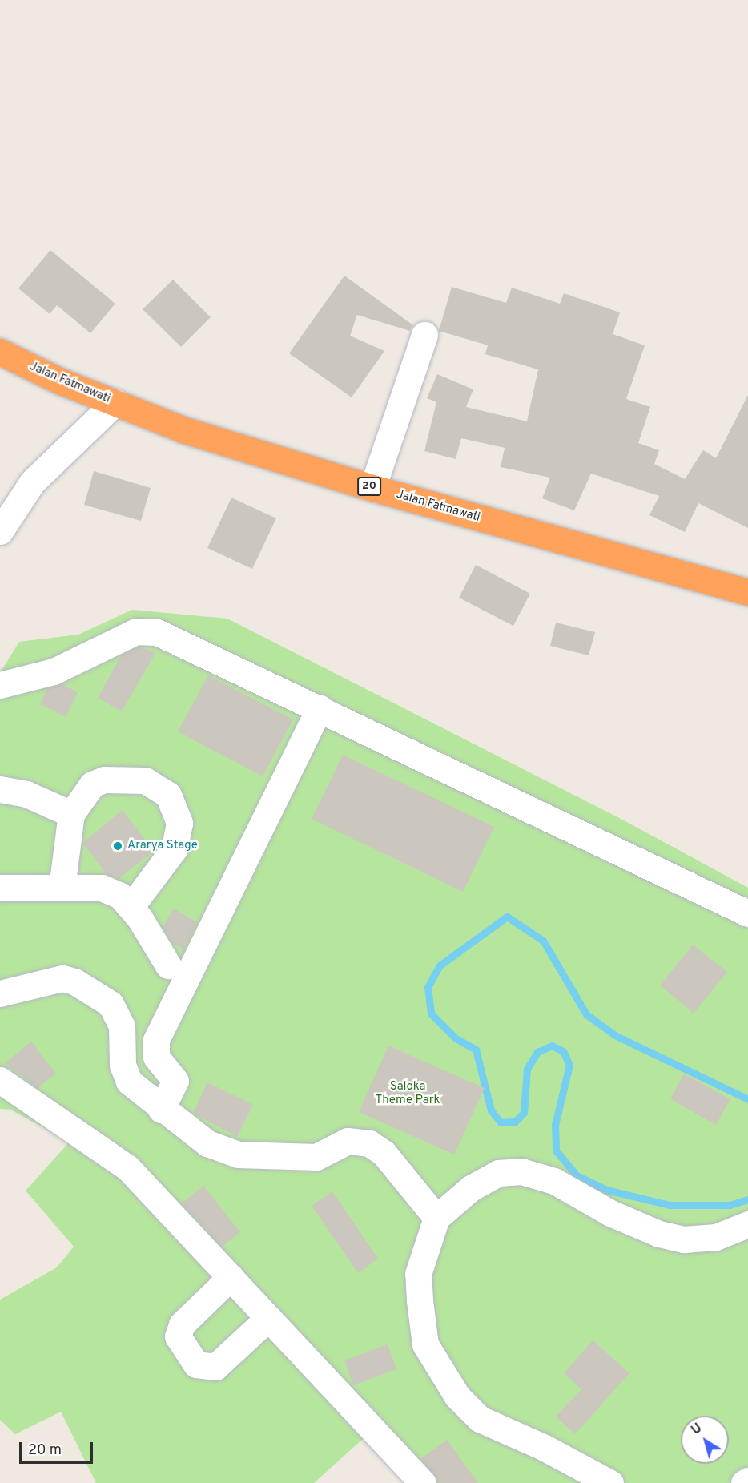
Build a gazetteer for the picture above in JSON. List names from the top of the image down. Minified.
{"streets":{"highway":["Jalan Fatmawati","20"]},"parks":["Saloka Theme Park"],"places":["Ararya Stage"],"scale_bar":"20 m","north":"top left"}
